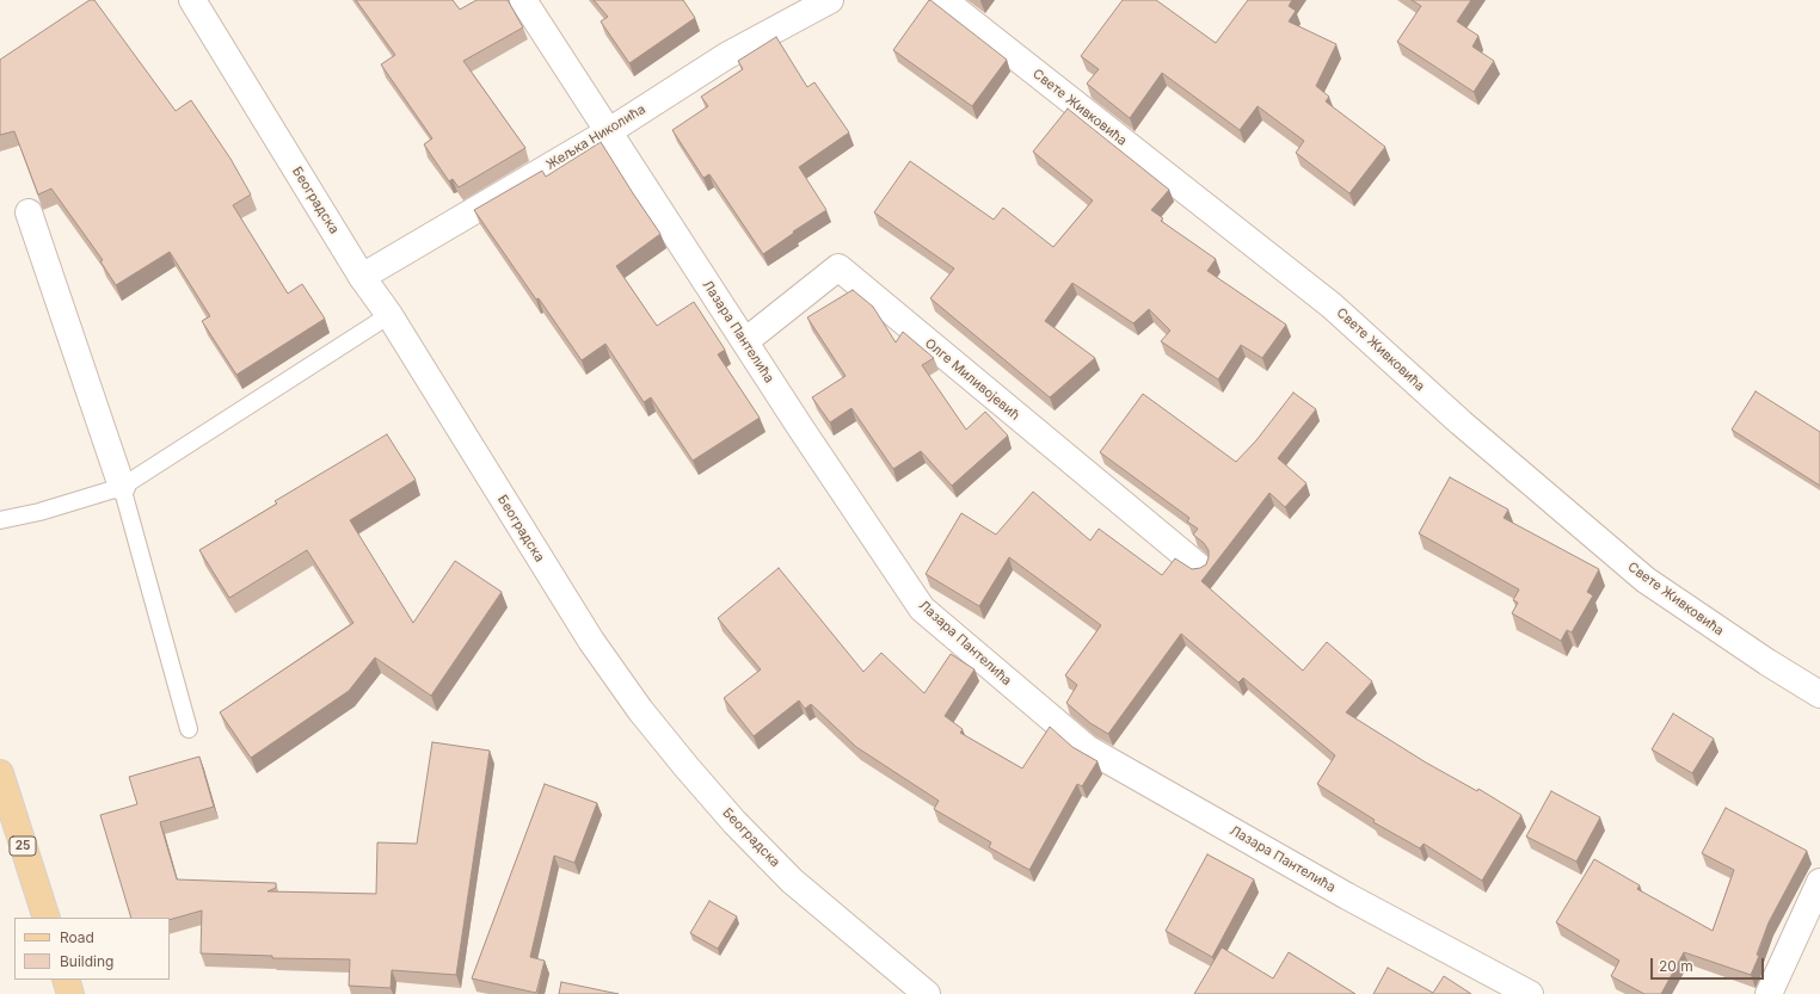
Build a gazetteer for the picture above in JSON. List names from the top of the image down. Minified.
{"streets":{"main road":["25"],"street":["Свете Живковића","Жељка Николића","Београдска","Лазара Пантелића","Олге Миливојевић"]},"crossings":[["Жељка Николића","Београдска"],["Жељка Николића","Лазара Пантелића"],["Лазара Пантелића","Олге Миливојевић"]],"legend":["Road","Building"],"scale_bar":"20 m"}
